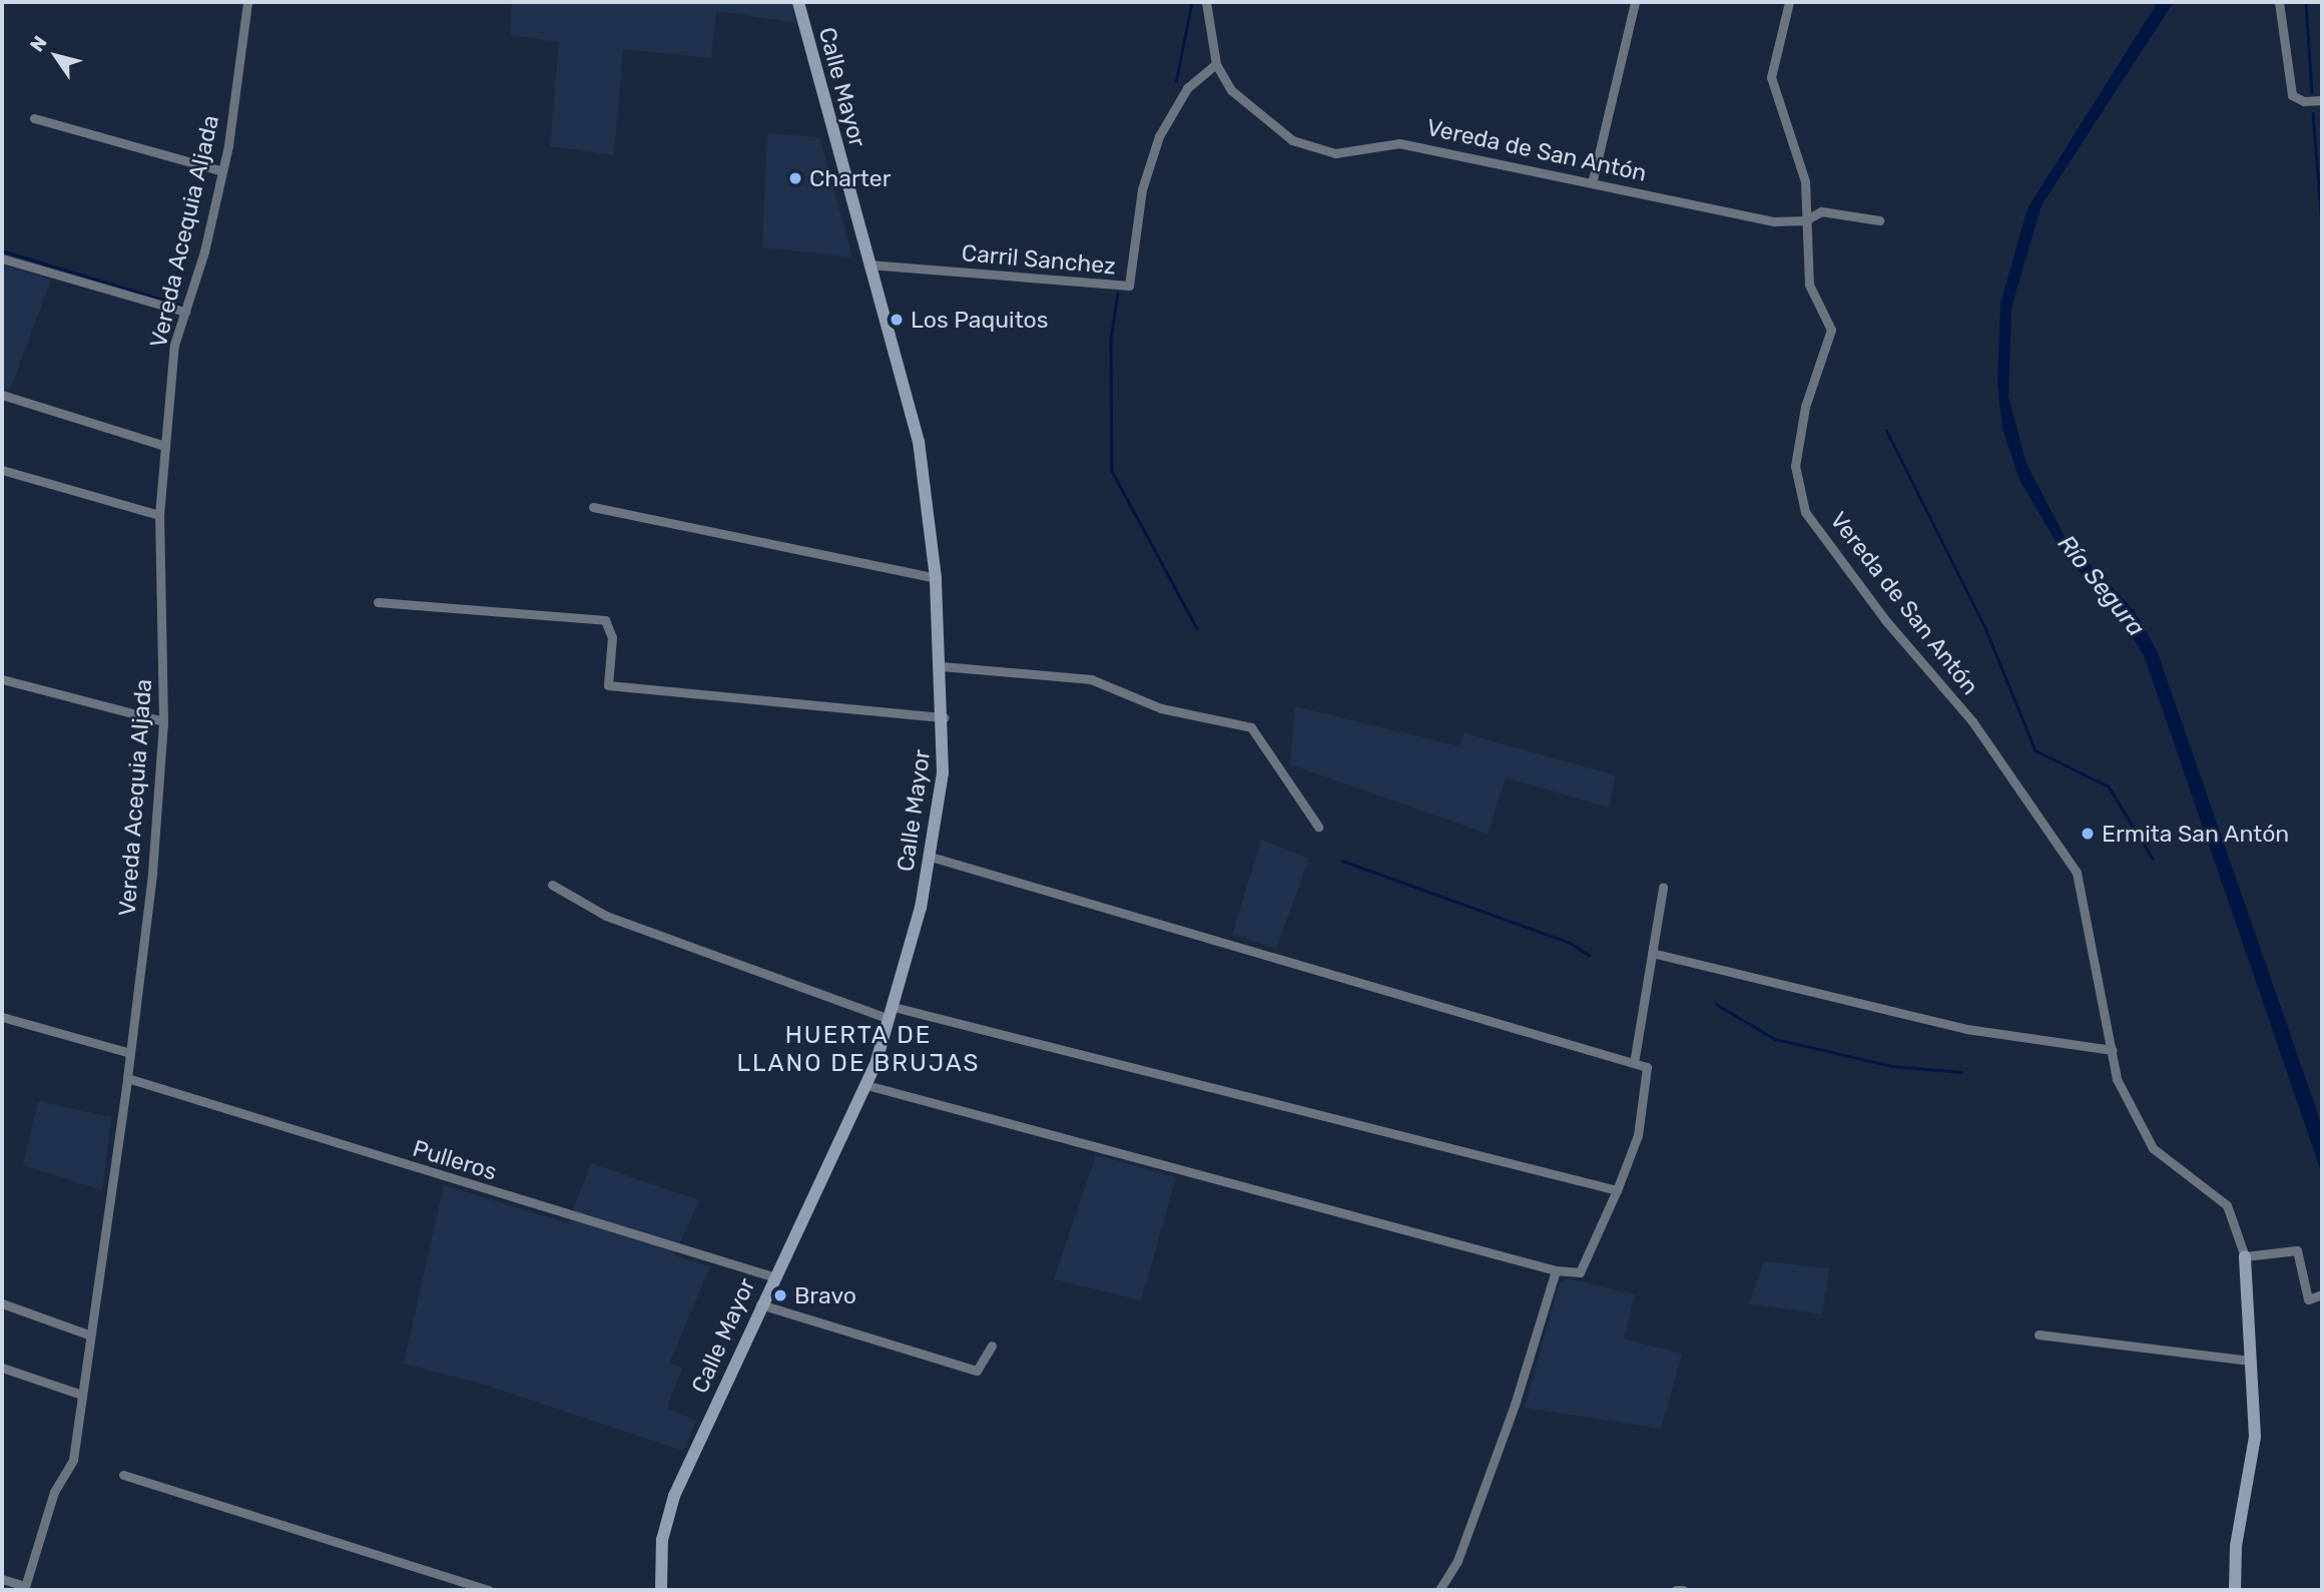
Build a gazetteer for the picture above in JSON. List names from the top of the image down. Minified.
{"streets":{"main road":["Calle Mayor","Vereda de San Antón"],"street":["Vereda Acequia Aljada","Carril Sanchez","Pulleros"]},"crossings":[["Calle Mayor","Carril Sanchez"],["Calle Mayor","Pulleros"],["Vereda de San Antón","Carril Sanchez"],["Vereda Acequia Aljada","Pulleros"]],"districts":["HUERTA DE LLANO DE BRUJAS"],"water":["Río Segura"],"places":["Charter","Los Paquitos","Ermita San Antón","Bravo"],"north":"top left"}
